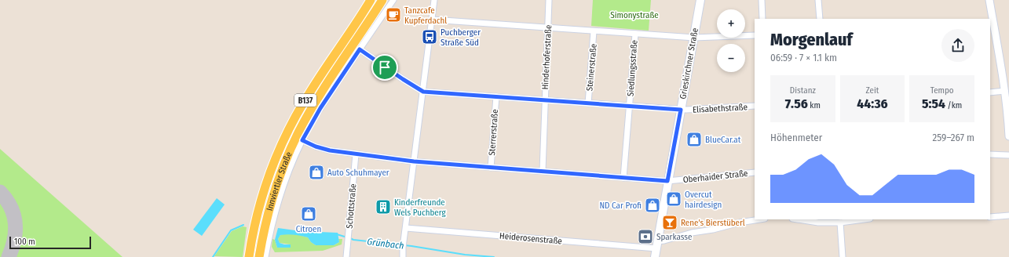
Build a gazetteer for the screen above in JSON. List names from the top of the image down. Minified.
{"streets":{"main road":["Grieskirchner Straße","B137","Innviertler Straße"],"street":["Hinderhoferstraße","Steinerstraße","Siedlungsstraße","Elisabethstraße","Sterrerstraße","Oberhaider Straße","Schottstraße","Heiderosenstraße"]},"crossings":[["Hinderhoferstraße","Elisabethstraße"],["Hinderhoferstraße","Oberhaider Straße"],["Grieskirchner Straße","Elisabethstraße"],["Grieskirchner Straße","Oberhaider Straße"],["Grieskirchner Straße","Heiderosenstraße"],["Steinerstraße","Elisabethstraße"],["Siedlungsstraße","Elisabethstraße"],["Siedlungsstraße","Oberhaider Straße"],["Elisabethstraße","Sterrerstraße"],["Sterrerstraße","Oberhaider Straße"],["Oberhaider Straße","Schottstraße"]],"water":["Grünbach"],"parks":["Simonystraße"],"places":{"cafe":["Tanzcafe Kupferdachl"],"bus stop":["Puchberger Straße Süd"],"shop":["BlueCar.at","Auto Schuhmayer","Overcut hairdesign","ND Car Profi","Citroen"],"building":["Kinderfreunde Wels Puchberg"],"bar":["Rene's Bierstüberl"],"bank":["Sparkasse"]},"scale_bar":"100 m","page":{"map_buttons":["+","−"],"heading":["Morgenlauf","06:59 · 7 × 1.1 km"],"stats":[["Distanz","7.56 km"],["Zeit","44:36"],["Tempo","5:54 /km"]],"chart":["Höhenmeter","259–267 m"],"scale":"100 m"}}
